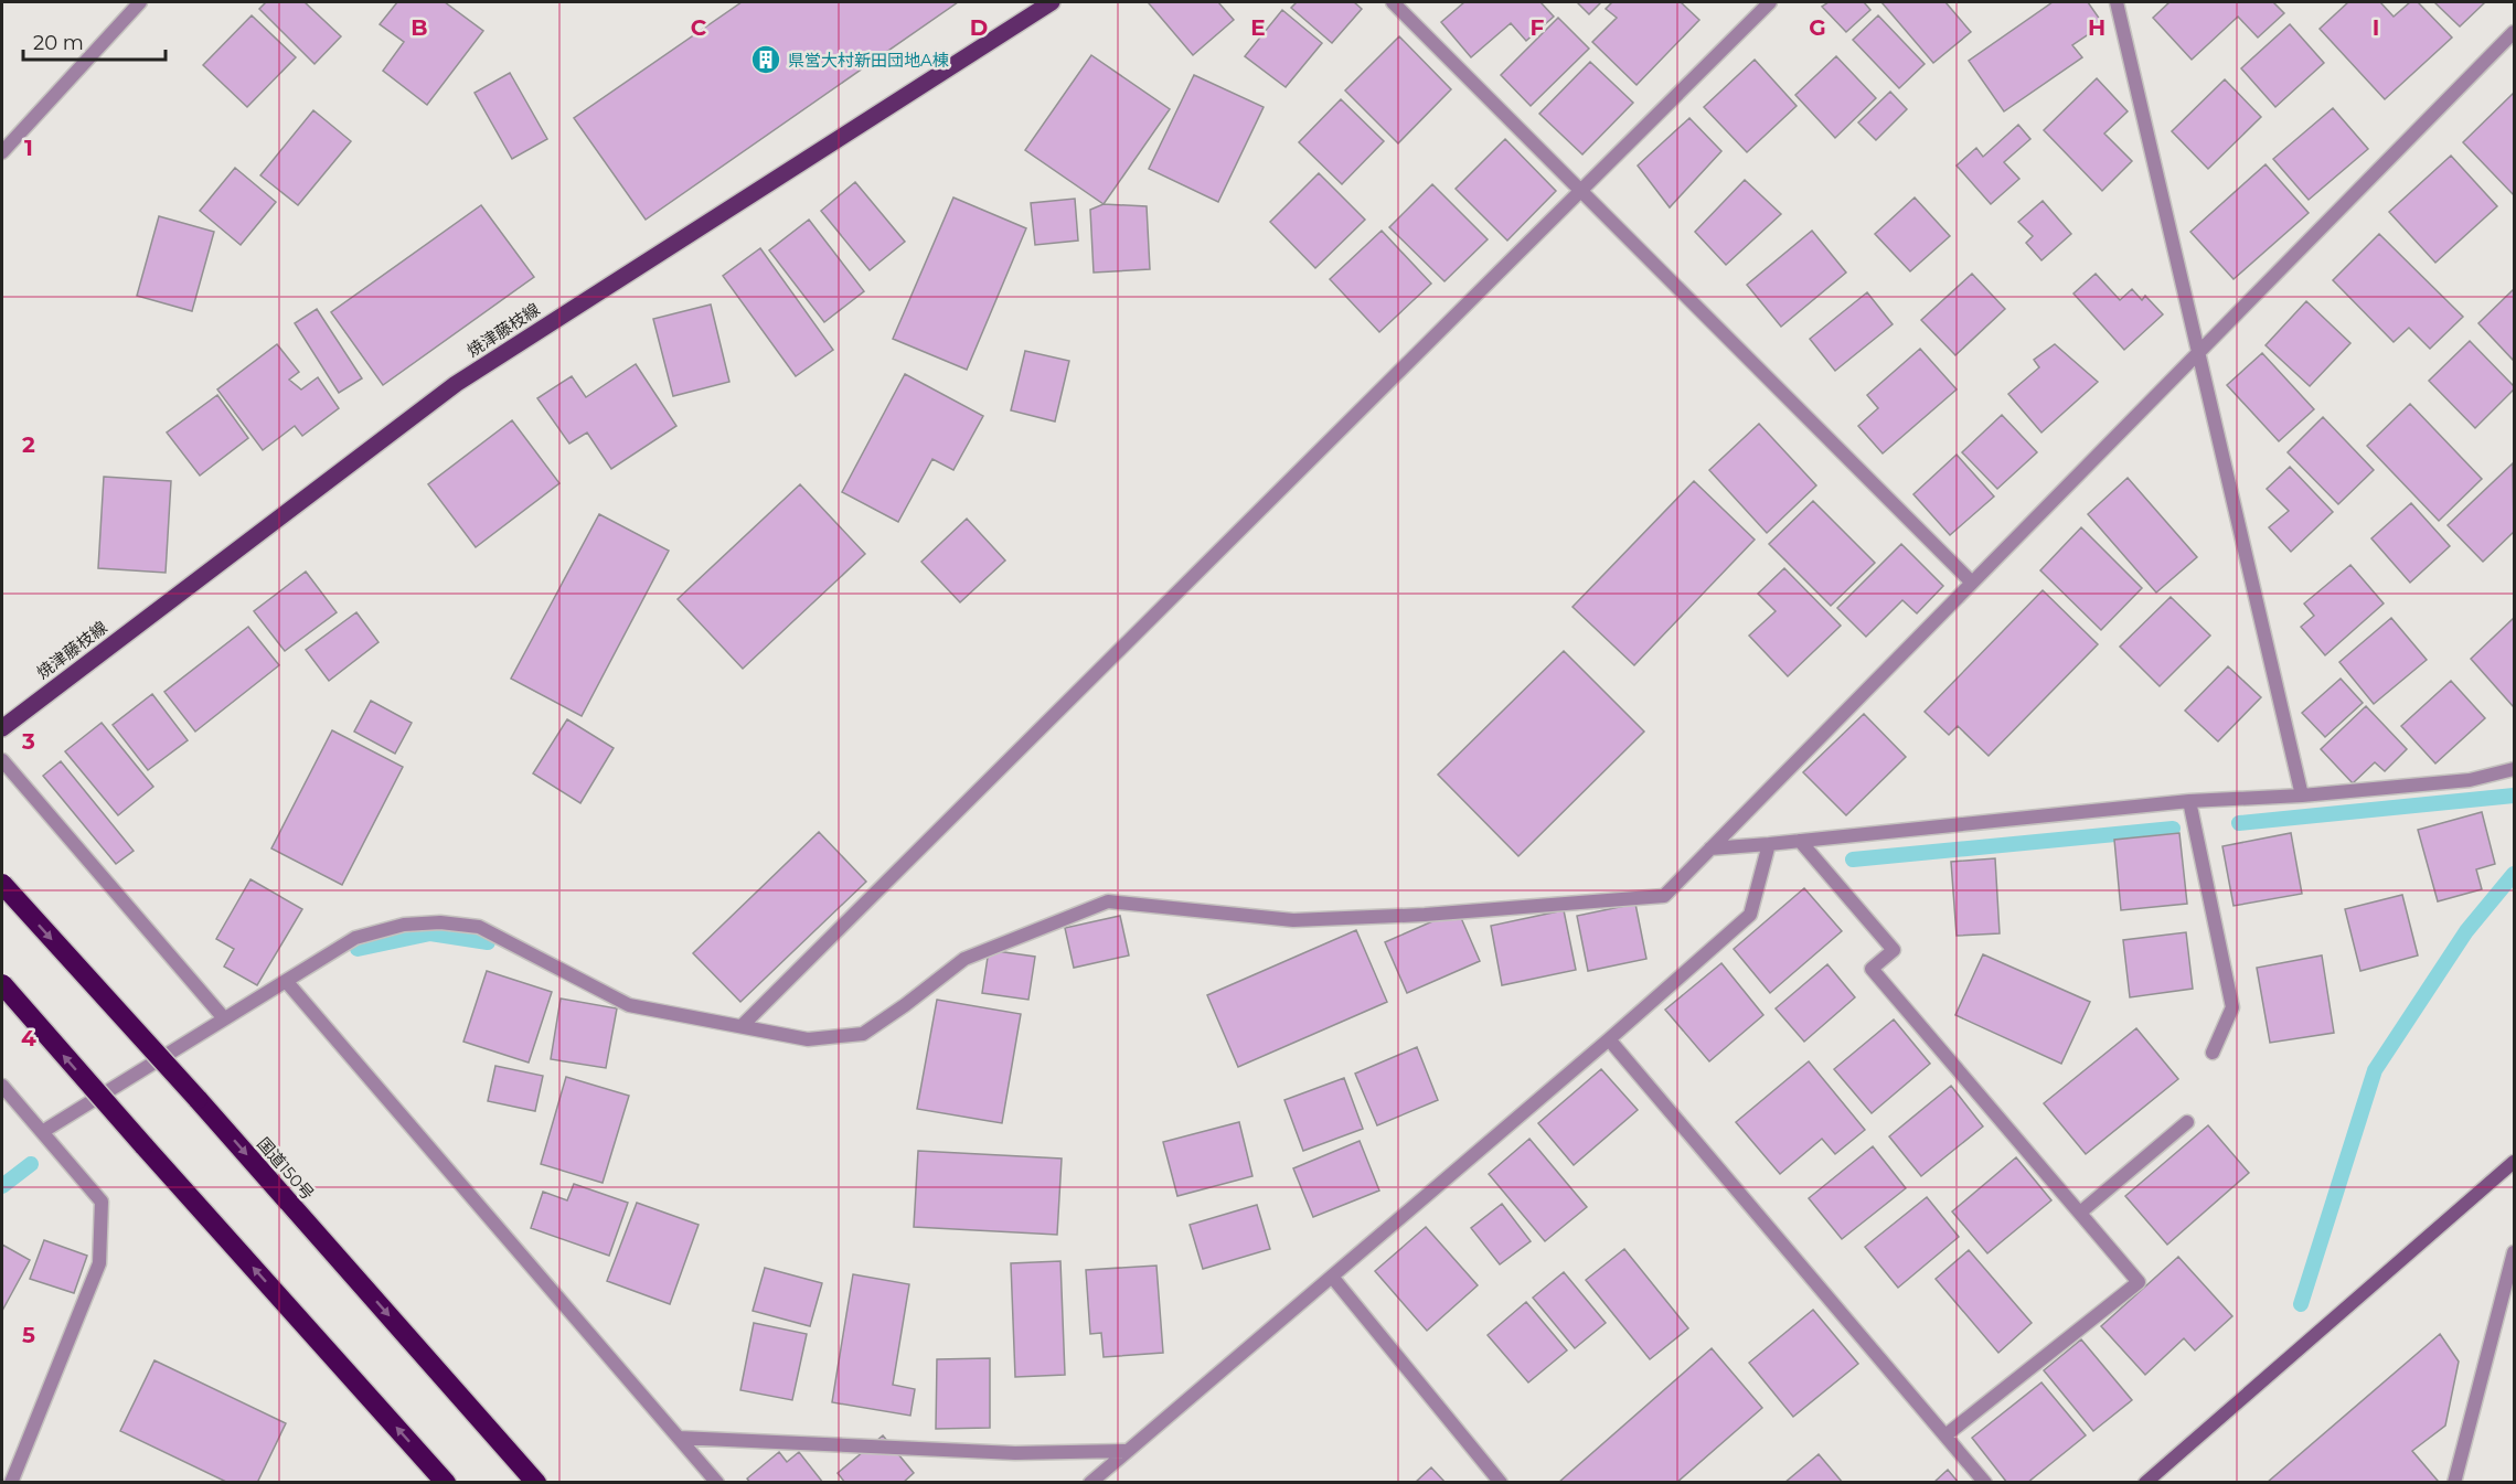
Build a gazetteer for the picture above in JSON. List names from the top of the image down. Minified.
{"streets":{"highway":["国道150号"],"main road":["焼津藤枝線"]},"places":{"building":["県営大村新田団地A棟"]},"scale_bar":"20 m","grid":{"columns":["B","C","D","E","F","G","H","I"],"rows":["1","2","3","4","5"]}}
